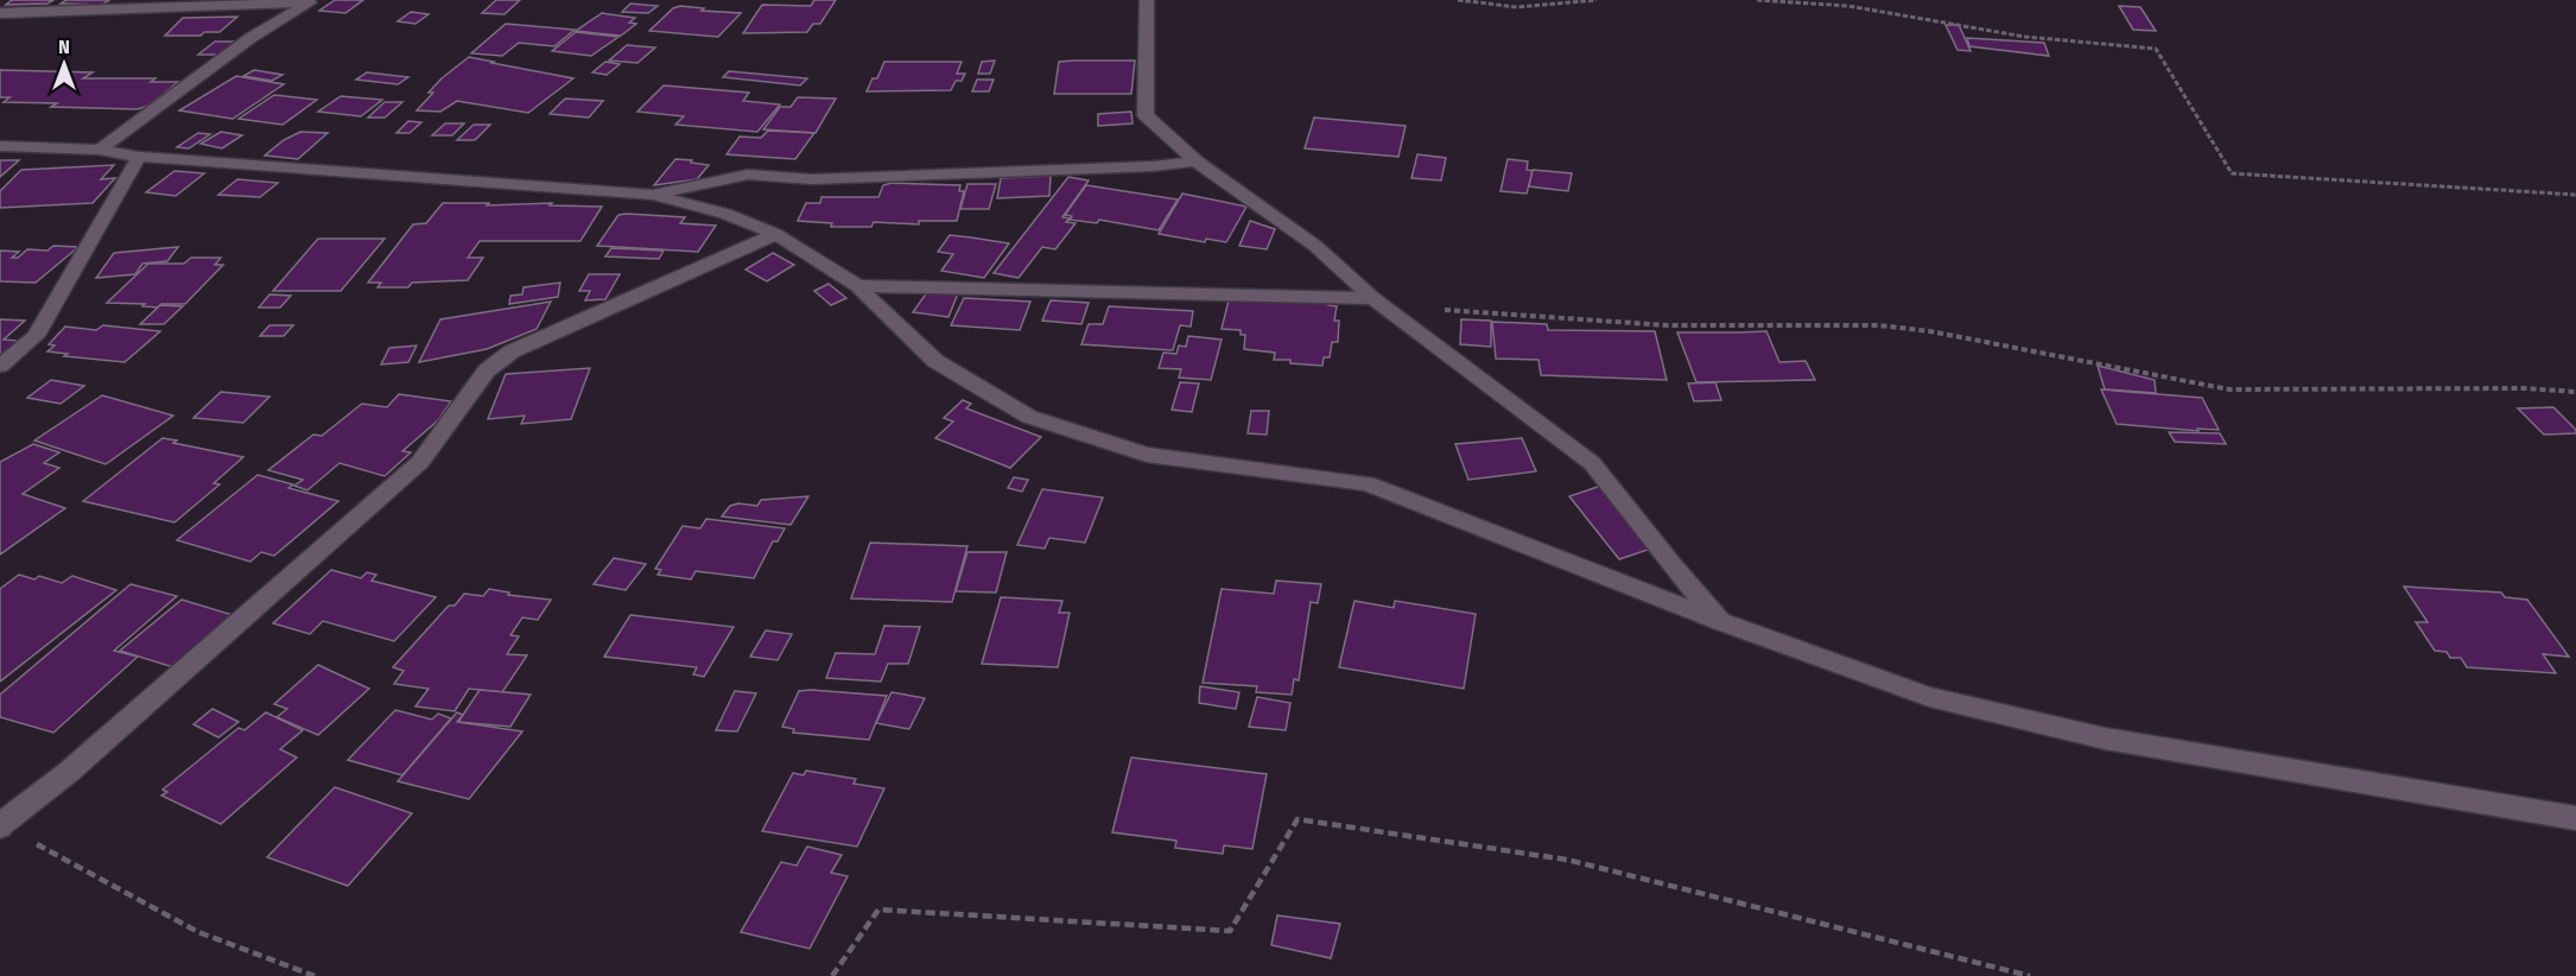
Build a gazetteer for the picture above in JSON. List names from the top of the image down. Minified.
{"north":"top"}
